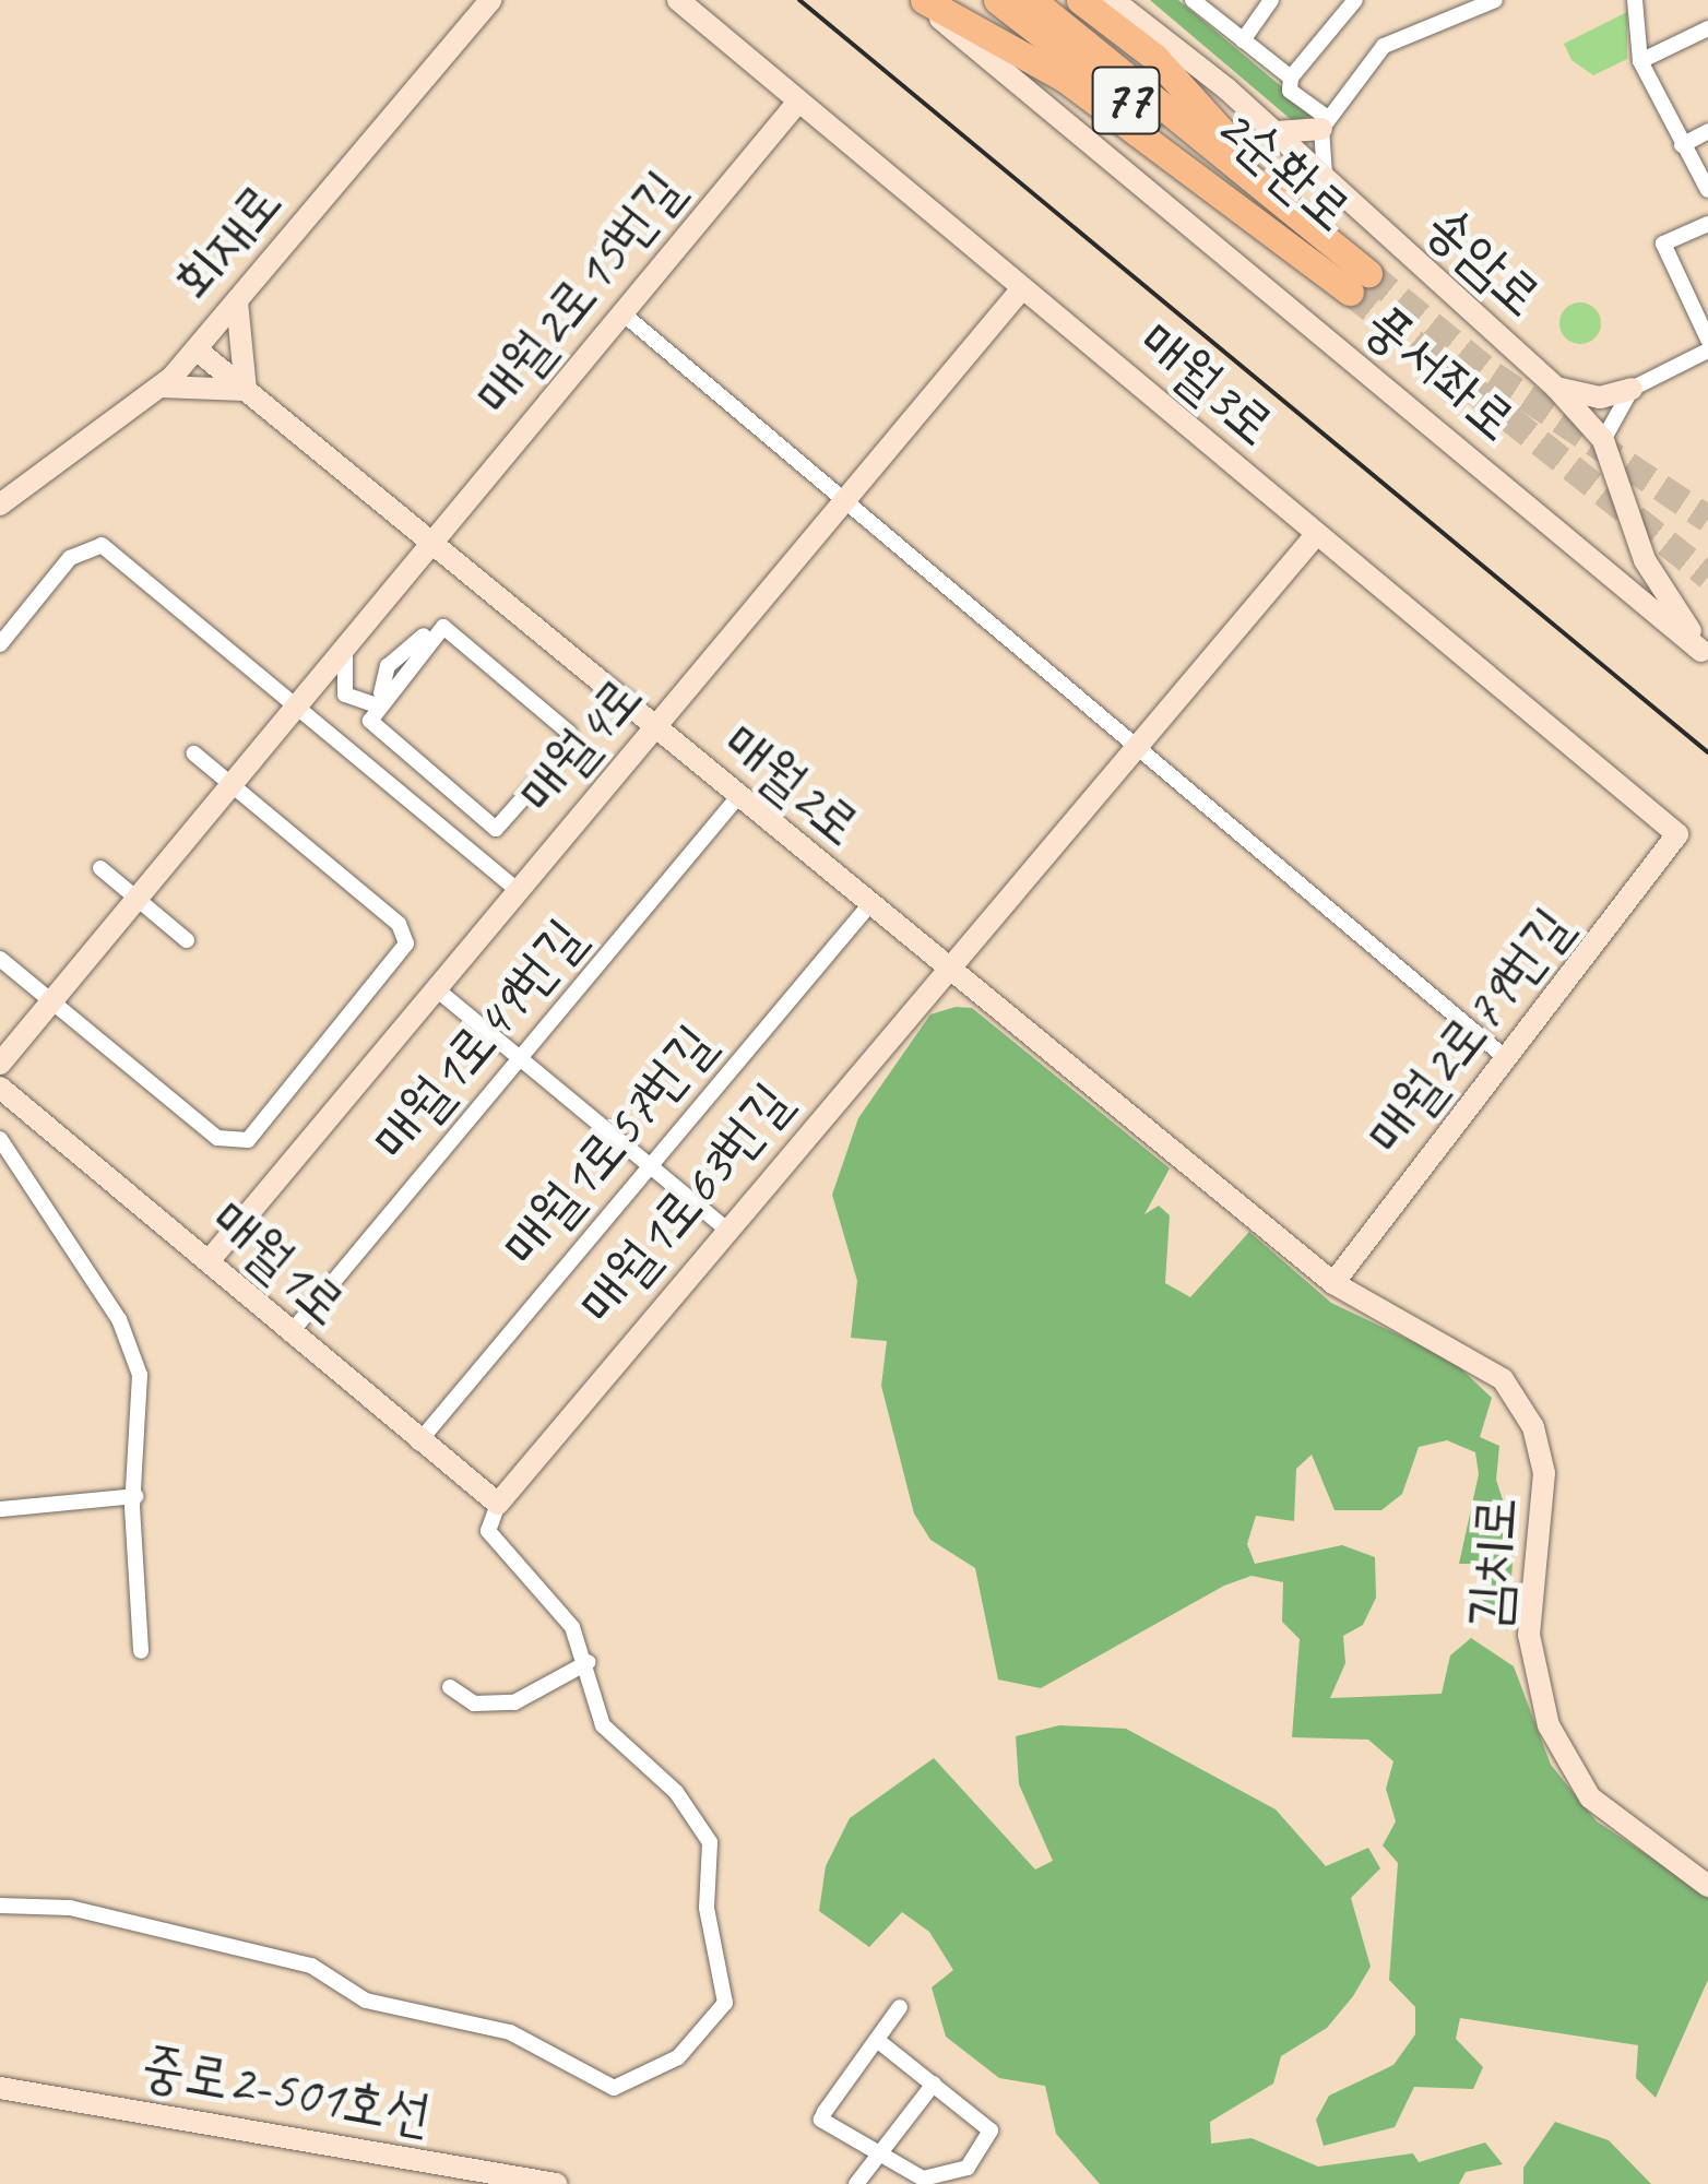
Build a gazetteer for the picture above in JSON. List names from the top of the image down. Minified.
{"streets":{"highway":["77","2순환로"],"street":["회재로","송암로","매월2로15번길","풍서좌로","매월3로","매월4로","매월2로","매월2로79번길","매월1로49번길","매월1로57번길","매월1로63번길","매월1로","김치로","중로2-501호선"]},"crossings":[["회재로","매월2로"],["송암로","풍서좌로"],["매월2로15번길","매월3로"],["매월2로15번길","매월2로"],["매월3로","매월4로"],["매월3로","매월2로79번길"],["매월3로","매월1로63번길"],["매월4로","매월2로"],["매월4로","매월1로"],["매월2로","매월2로79번길"],["매월2로","매월1로49번길"],["매월2로","매월1로57번길"],["매월2로","매월1로63번길"],["매월2로","김치로"],["매월2로79번길","김치로"],["매월1로49번길","매월1로"],["매월1로57번길","매월1로"],["매월1로63번길","매월1로"]]}
